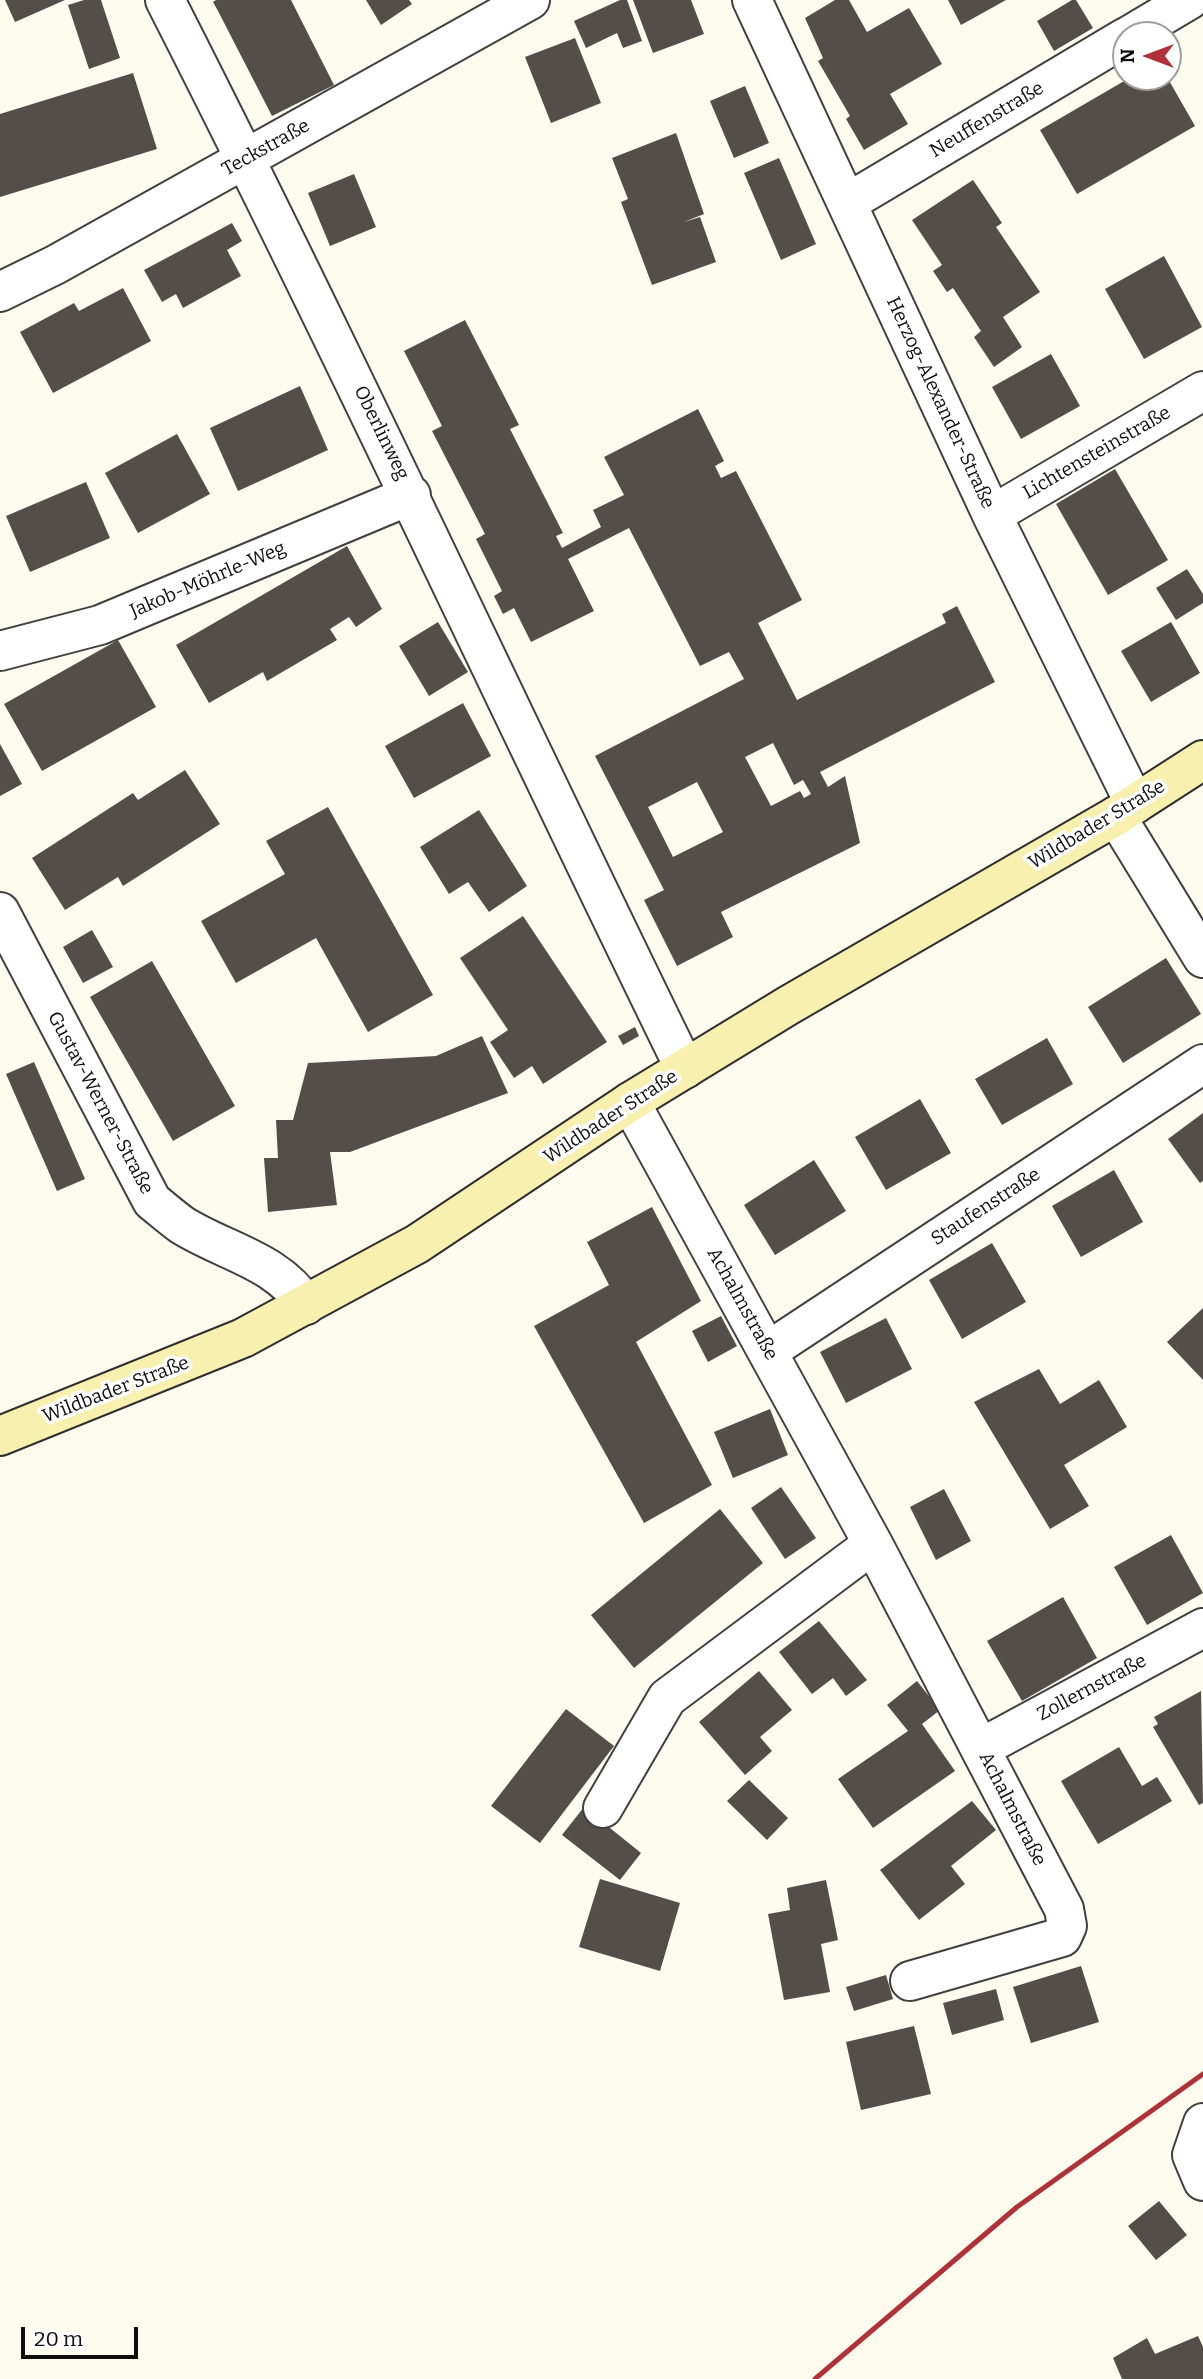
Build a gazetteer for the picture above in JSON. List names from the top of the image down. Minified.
{"streets":{"main road":["Wildbader Straße"],"street":["Neuffenstraße","Teckstraße","Herzog-Alexander-Straße","Oberlinweg","Lichtensteinstraße","Jakob-Möhrle-Weg","Gustav-Werner-Straße","Staufenstraße","Achalmstraße","Zollernstraße"]},"crossings":[["Neuffenstraße","Herzog-Alexander-Straße"],["Teckstraße","Oberlinweg"],["Herzog-Alexander-Straße","Lichtensteinstraße"],["Herzog-Alexander-Straße","Wildbader Straße"],["Oberlinweg","Jakob-Möhrle-Weg"],["Oberlinweg","Wildbader Straße"],["Wildbader Straße","Gustav-Werner-Straße"],["Wildbader Straße","Achalmstraße"],["Staufenstraße","Achalmstraße"],["Achalmstraße","Zollernstraße"]],"scale_bar":"20 m","north":"left"}
